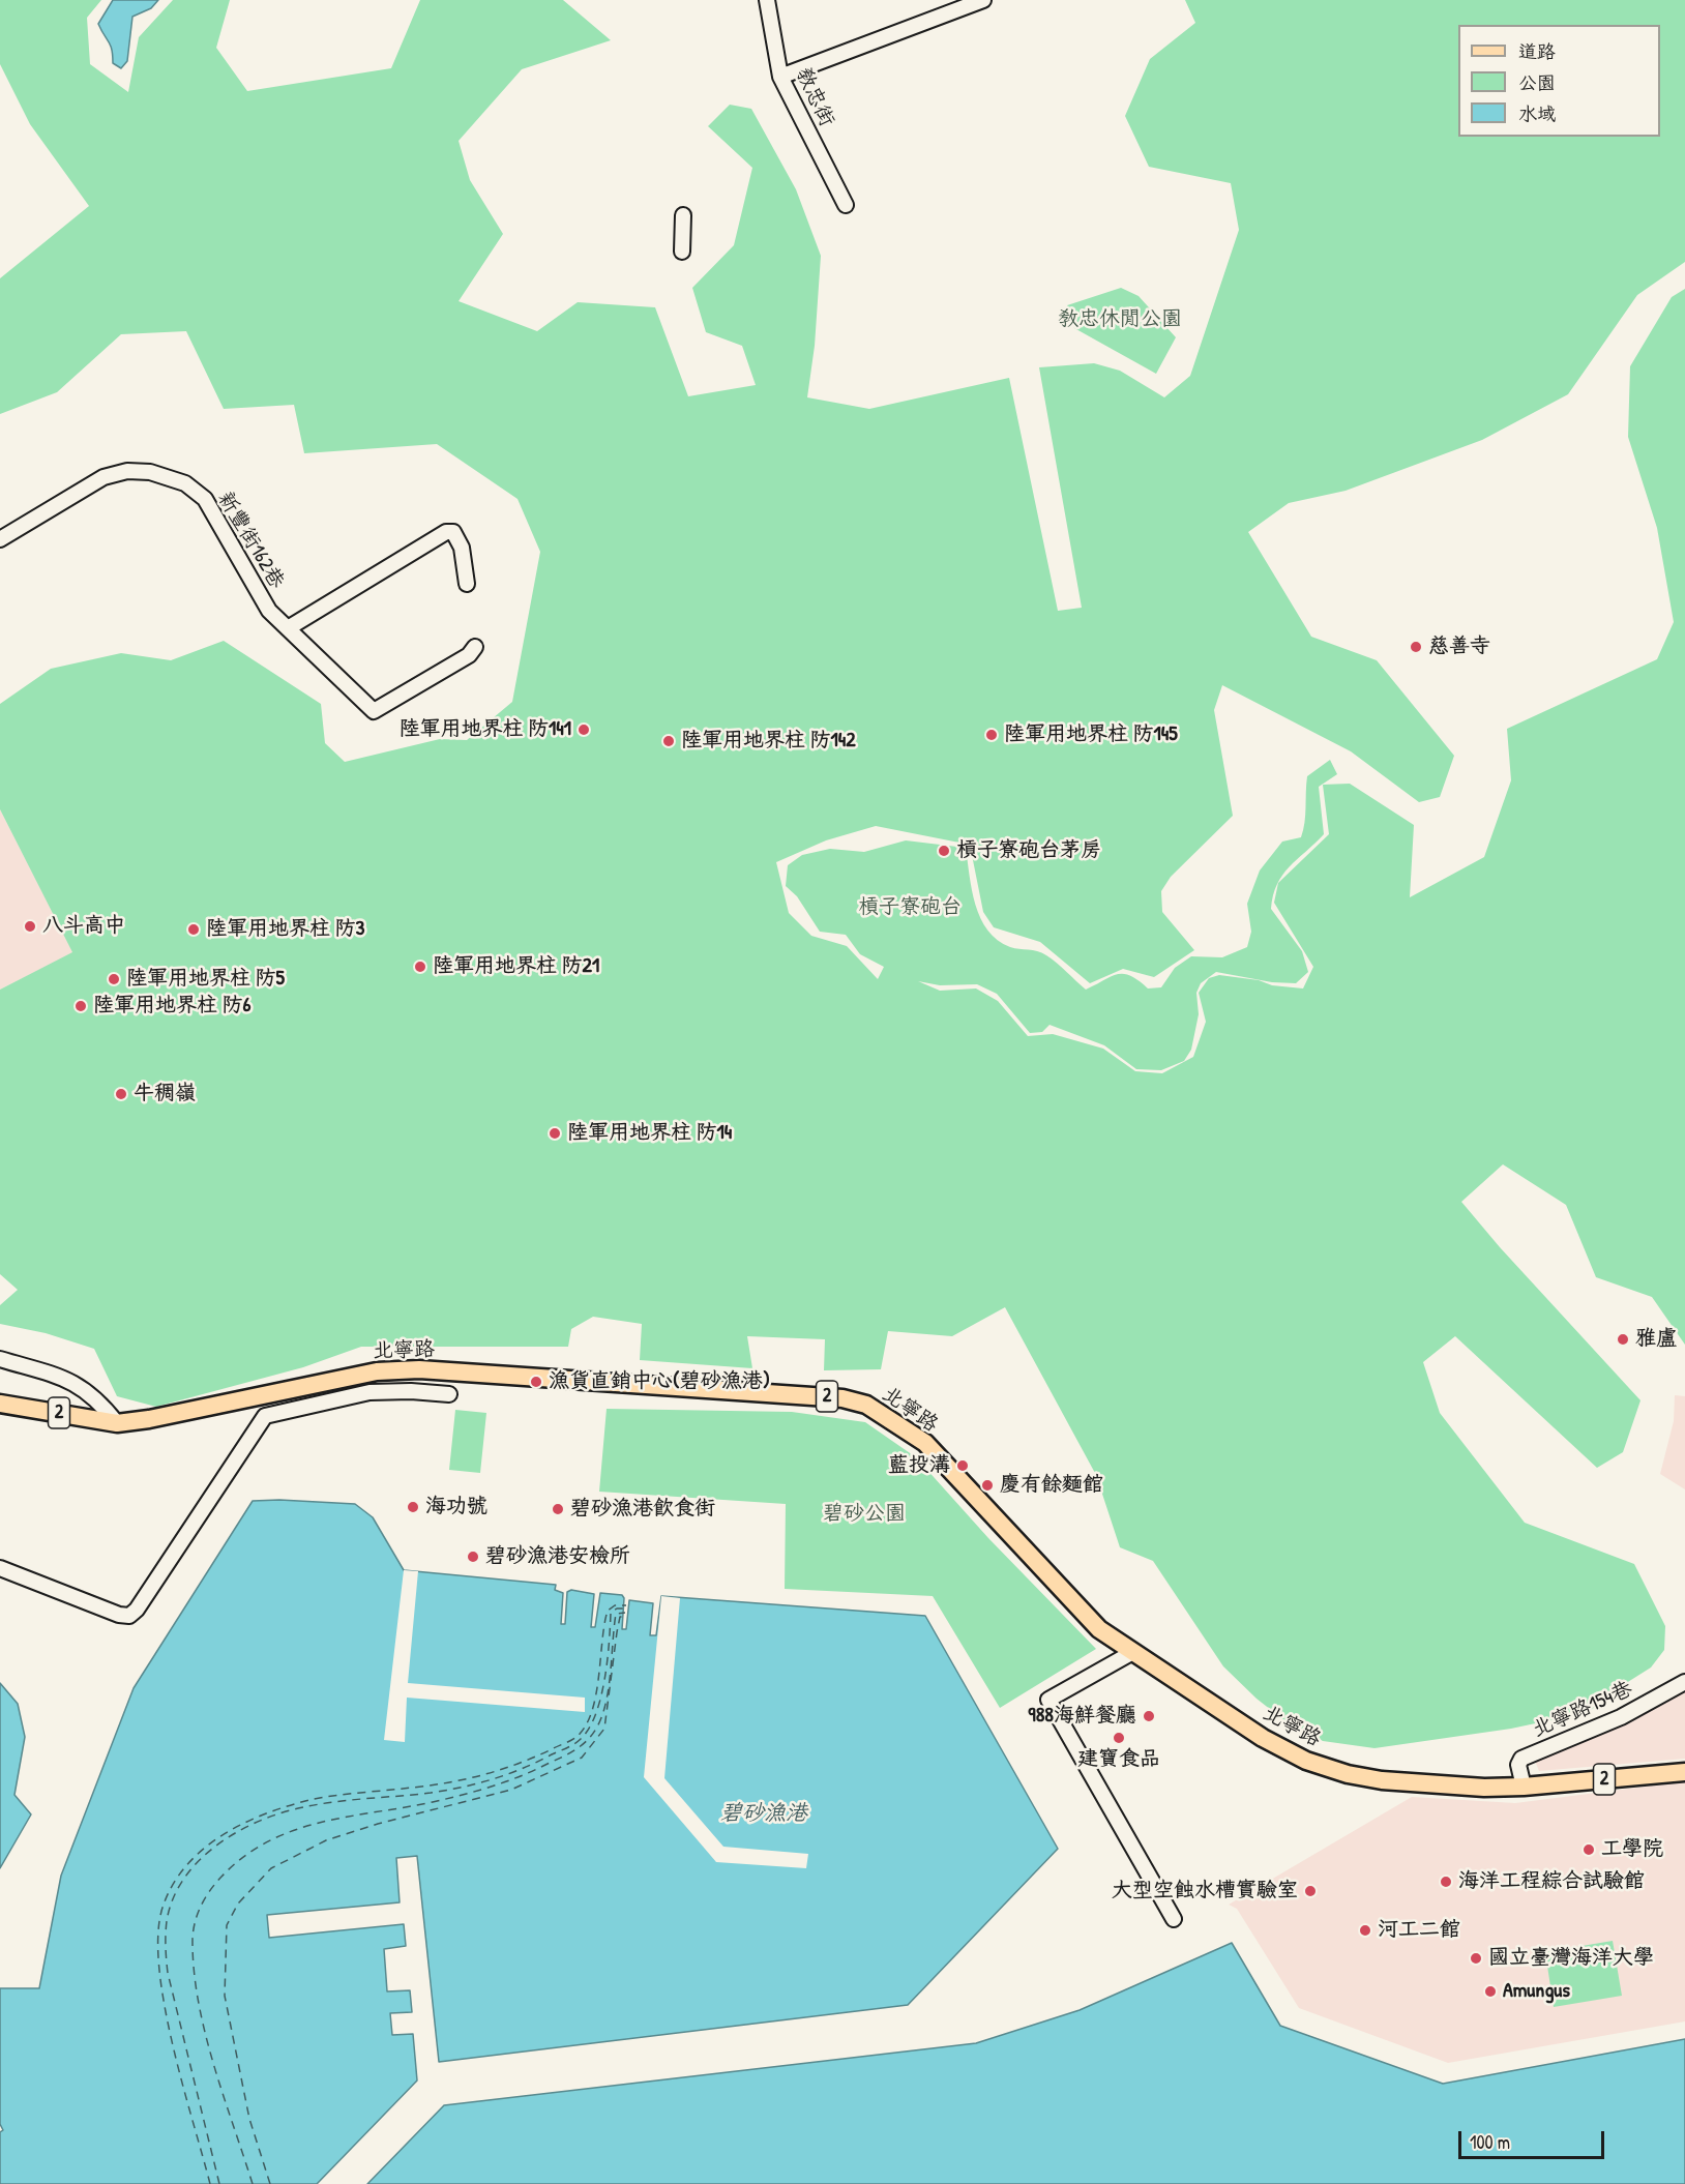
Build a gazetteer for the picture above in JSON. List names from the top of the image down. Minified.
{"streets":{"main road":["北寧路","2"],"street":["教忠街","新豐街162巷","北寧路154巷"]},"crossings":[["北寧路","北寧路154巷"]],"water":["碧砂漁港"],"parks":["教忠休閒公園","槓子寮砲台","碧砂公園"],"places":["慈善寺","陸軍用地界柱 防141","陸軍用地界柱 防145","陸軍用地界柱 防142","槓子寮砲台茅房","八斗高中","陸軍用地界柱 防3","陸軍用地界柱 防21","陸軍用地界柱 防5","陸軍用地界柱 防6","牛稠嶺","陸軍用地界柱 防14","雅盧","漁貨直銷中心(碧砂漁港)","藍投溝","慶有餘麵館","海功號","碧砂漁港飲食街","碧砂漁港安檢所","988海鮮餐廳","建寶食品","工學院","海洋工程綜合試驗館","大型空蝕水槽實驗室","河工二館","國立臺灣海洋大學","Amungus"],"legend":["道路","公園","水域"],"scale_bar":"100 m"}
